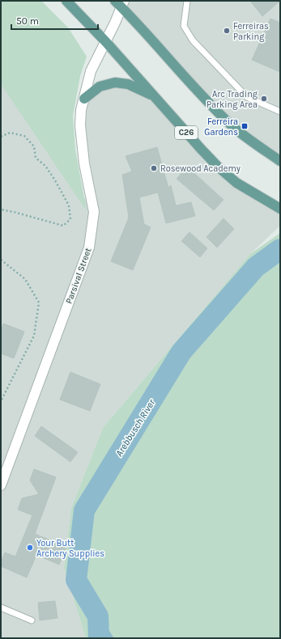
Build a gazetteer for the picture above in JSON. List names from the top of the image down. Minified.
{"streets":{"main road":["C26"],"street":["Parsival Street"]},"crossings":[["C26","Parsival Street"]],"water":["Arebbusch River"],"places":{"other":["Ferreiras Parking","Arc Trading Parking Area","Rosewood Academy","Your Butt Archery Supplies"],"transit":["Ferreira Gardens"]},"scale_bar":"50 m"}
